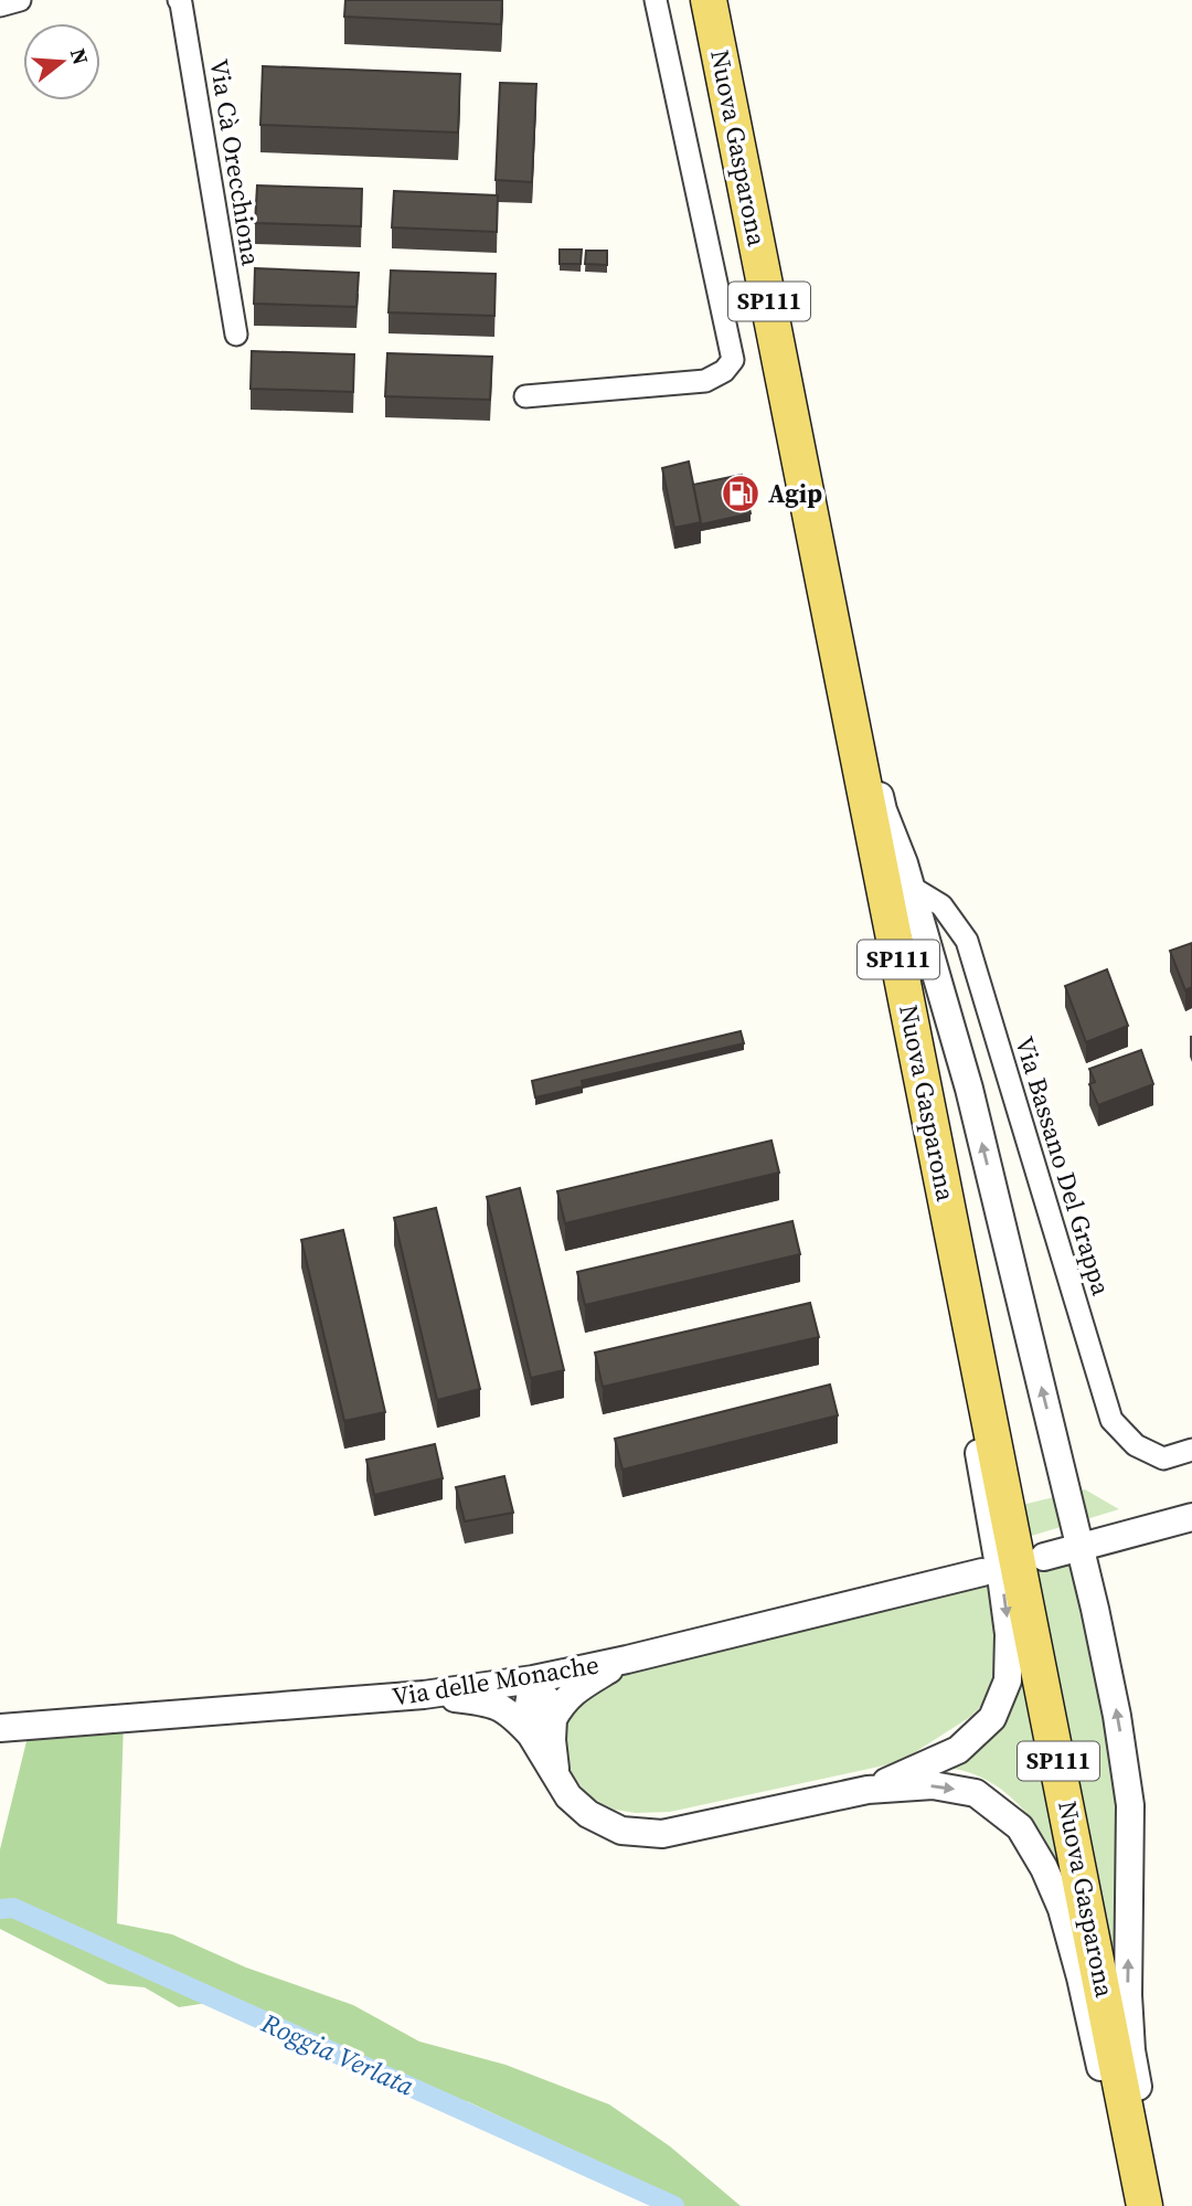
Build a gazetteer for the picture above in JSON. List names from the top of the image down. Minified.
{"streets":{"main road":["Nuova Gasparona","SP111"],"street":["Via Cà Orecchiona","Via Bassano Del Grappa","Via delle Monache"]},"water":["Roggia Verlata"],"places":{"fuel station":["Agip"]},"north":"right"}
